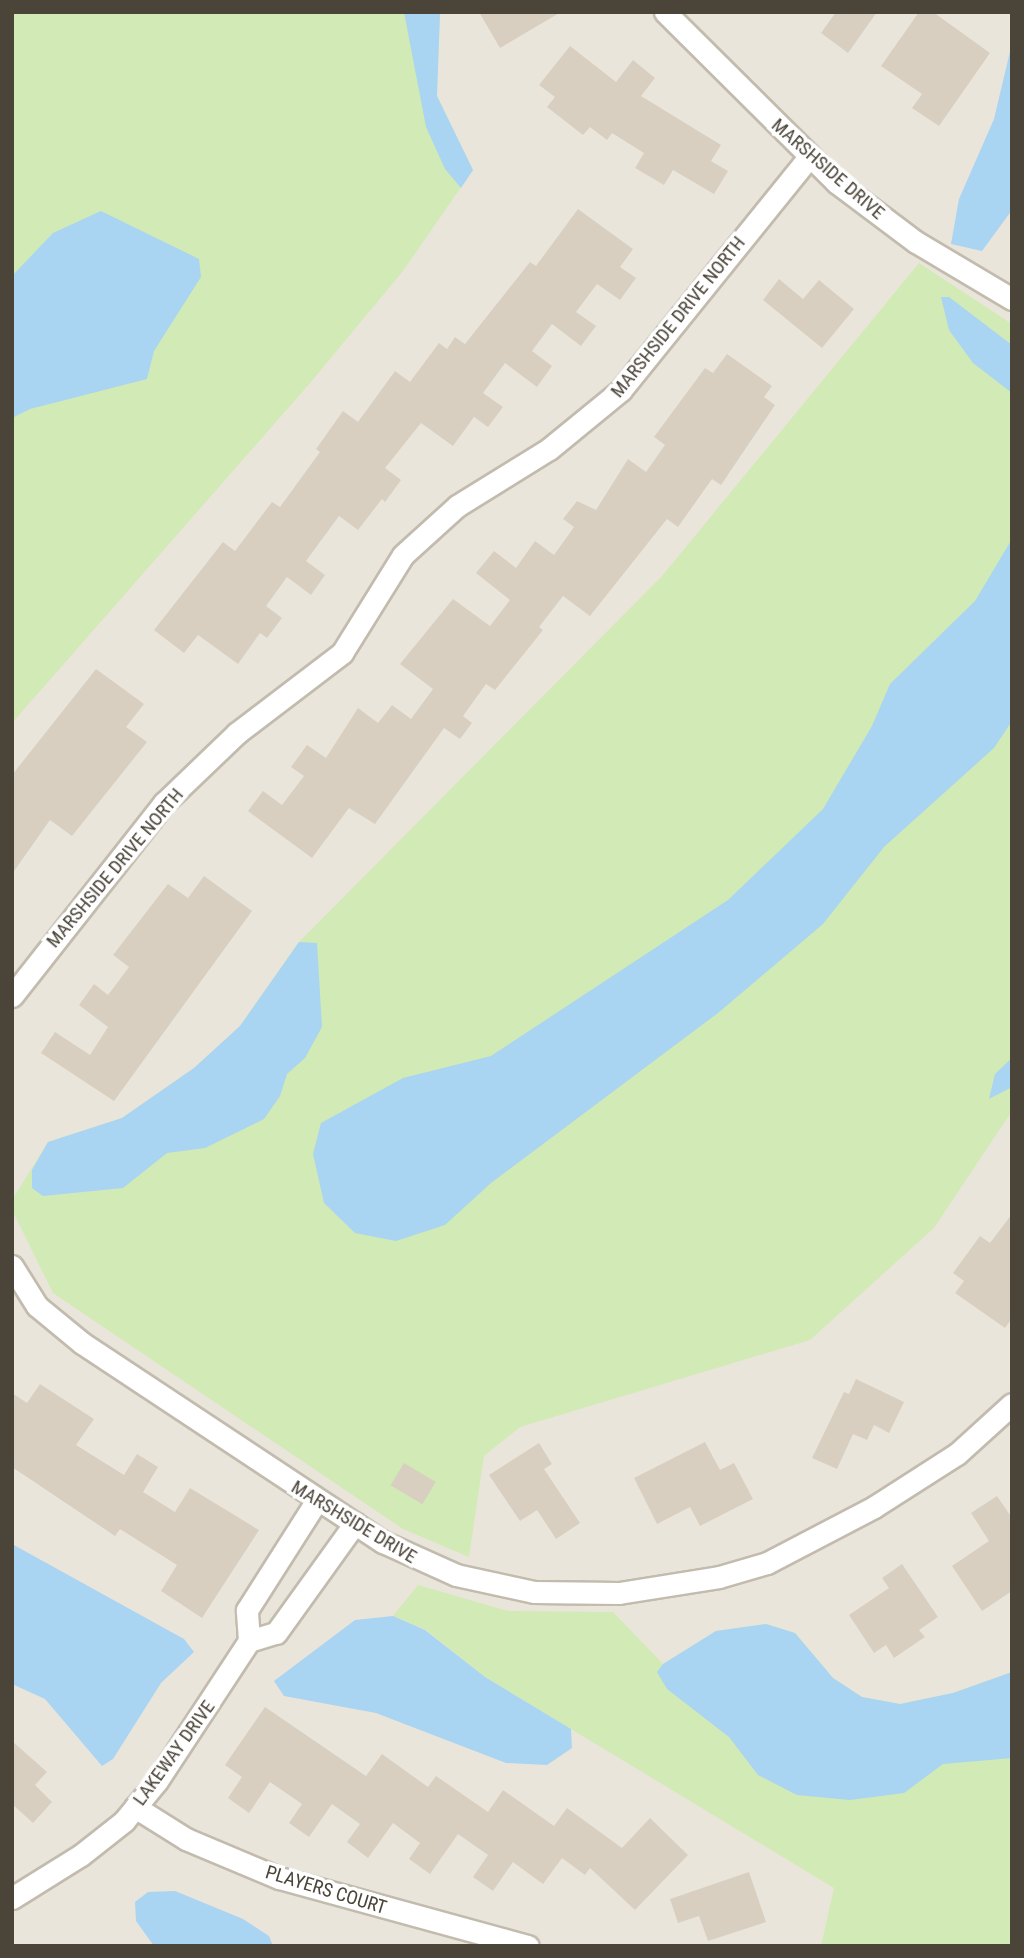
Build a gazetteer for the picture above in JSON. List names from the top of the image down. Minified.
{"streets":{"street":["MARSHSIDE DRIVE","MARSHSIDE DRIVE NORTH","LAKEWAY DRIVE","PLAYERS COURT"]},"crossings":[["MARSHSIDE DRIVE","MARSHSIDE DRIVE NORTH"],["LAKEWAY DRIVE","PLAYERS COURT"]]}
